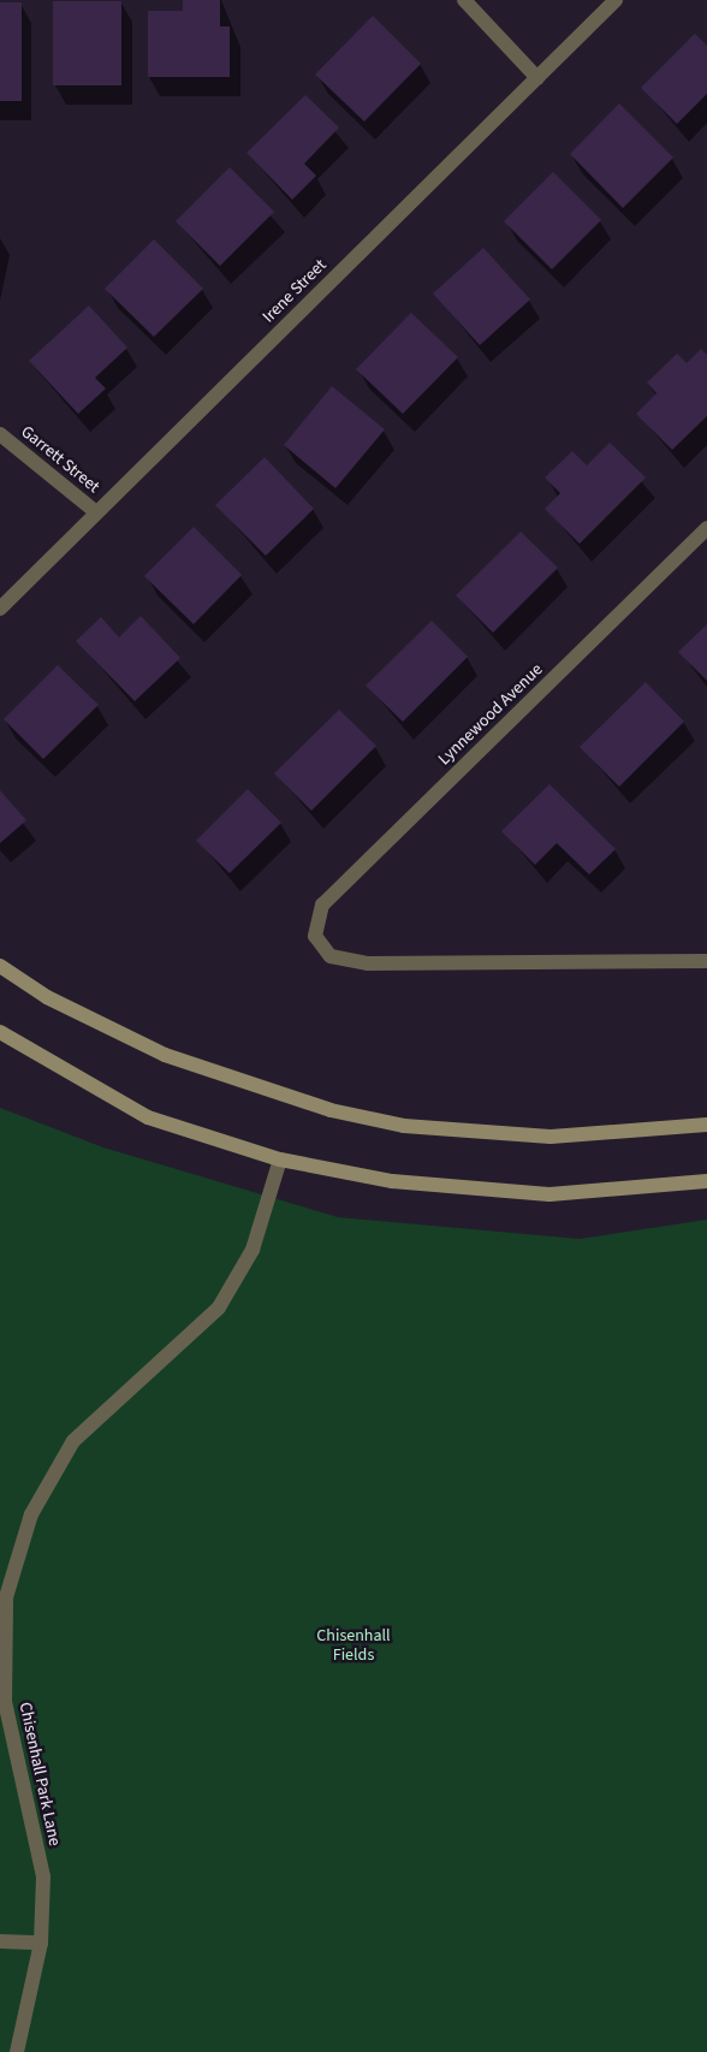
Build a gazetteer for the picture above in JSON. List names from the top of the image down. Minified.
{"streets":{"street":["Irene Street","Garrett Street","Lynnewood Avenue","Chisenhall Park Lane"]},"crossings":[["Irene Street","Garrett Street"]],"parks":["Chisenhall Fields"]}
